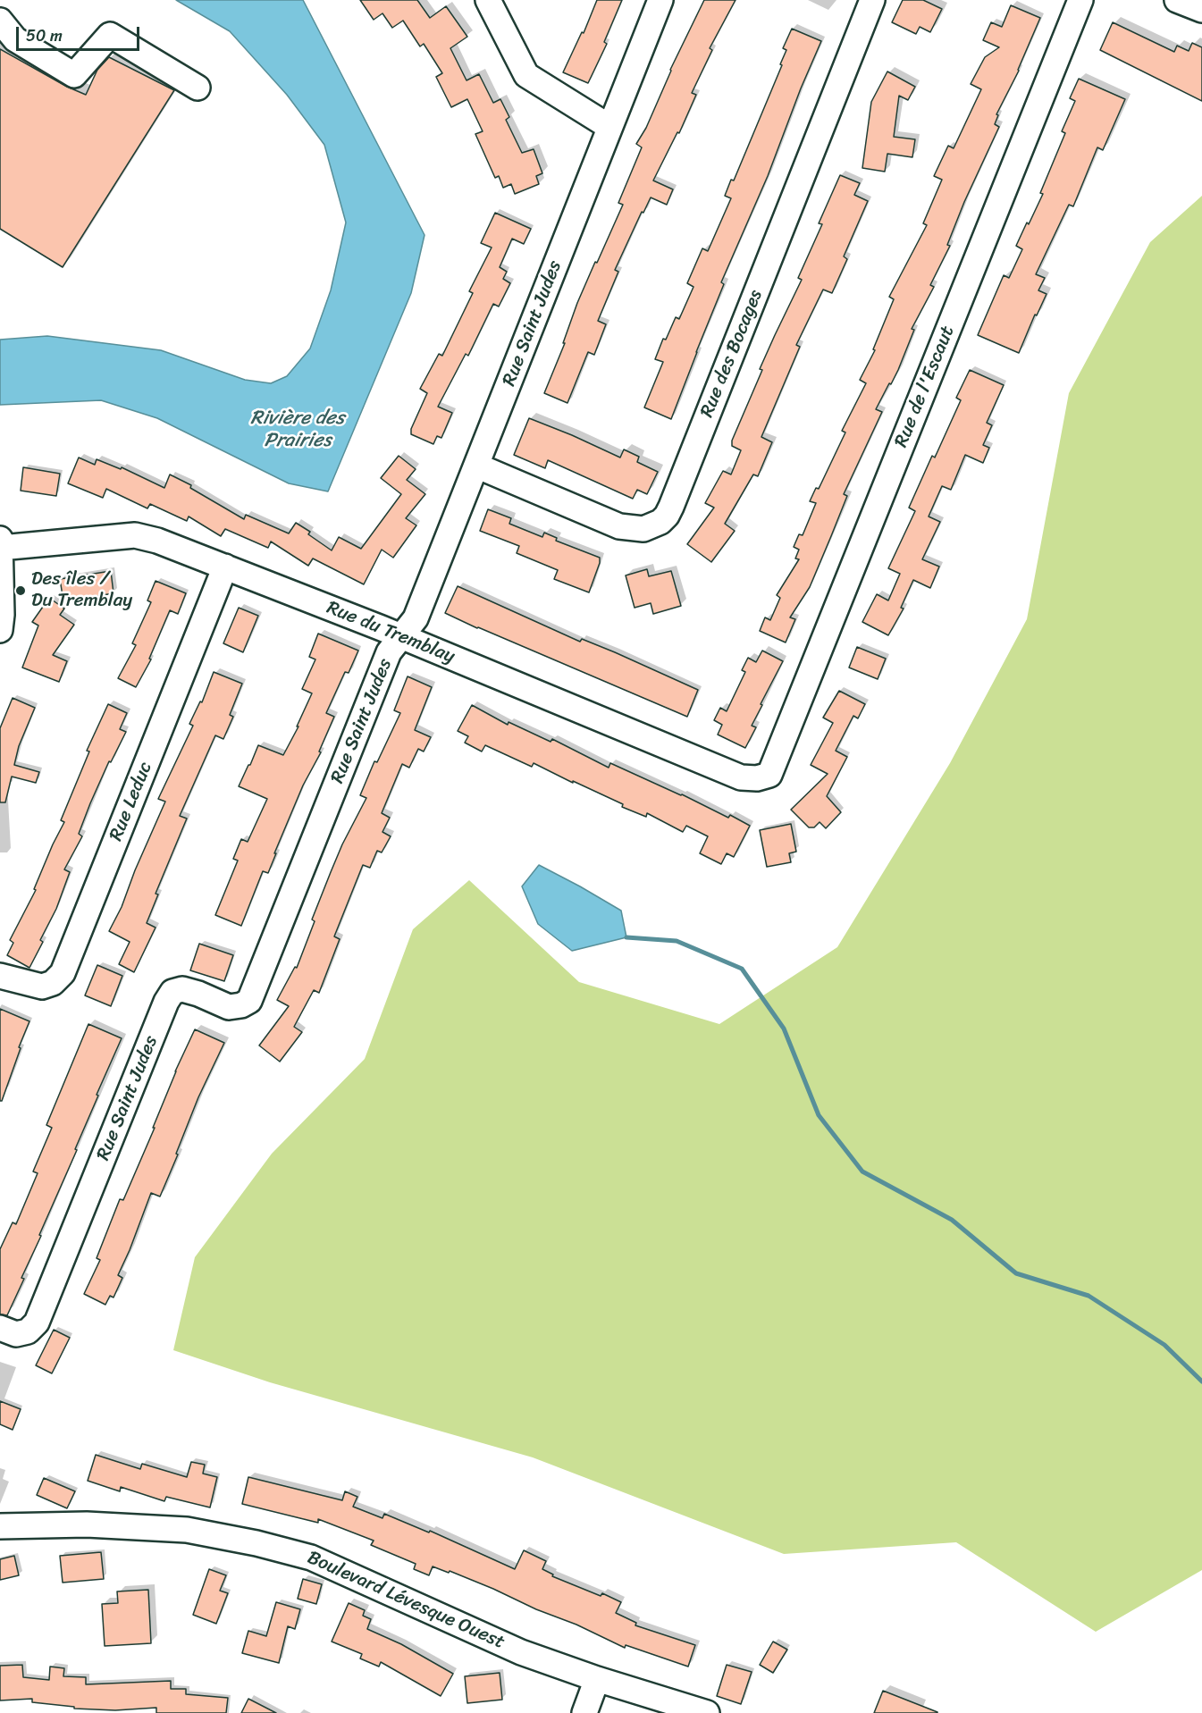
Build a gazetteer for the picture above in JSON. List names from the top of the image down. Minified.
{"streets":{"street":["Rue Saint Judes","Rue des Bocages","Rue de l'Escaut","Rue du Tremblay","Rue Leduc","Boulevard Lévesque Ouest"]},"crossings":[["Rue Saint Judes","Rue des Bocages"],["Rue Saint Judes","Rue du Tremblay"],["Rue de l'Escaut","Rue du Tremblay"],["Rue du Tremblay","Rue Leduc"]],"water":["Rivière des Prairies"],"places":["Des îles / Du Tremblay"],"scale_bar":"50 m"}
